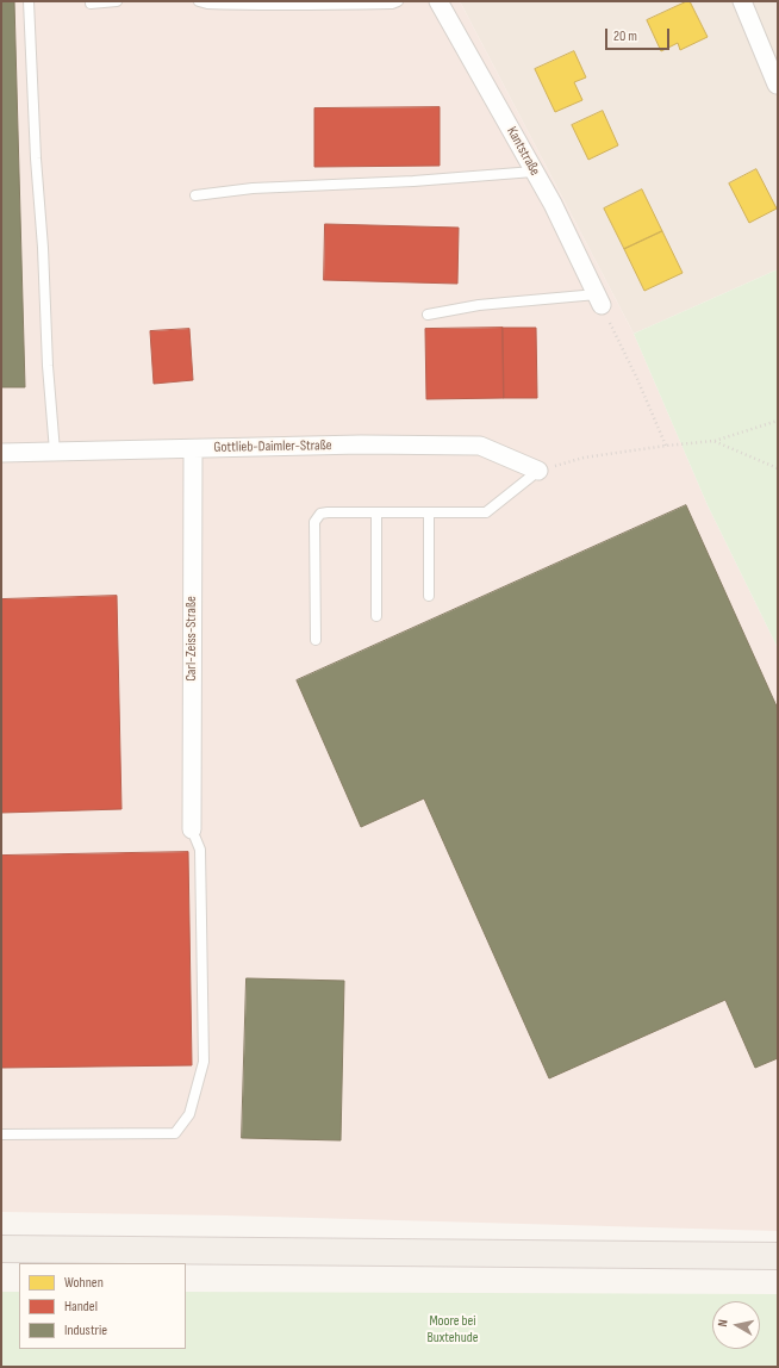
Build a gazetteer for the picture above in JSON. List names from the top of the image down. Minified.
{"streets":{"street":["Kantstraße","Gottlieb-Daimler-Straße","Carl-Zeiss-Straße"]},"crossings":[["Gottlieb-Daimler-Straße","Carl-Zeiss-Straße"]],"parks":["Moore bei Buxtehude"],"legend":["Wohnen","Handel","Industrie"],"scale_bar":"20 m","north":"left"}
